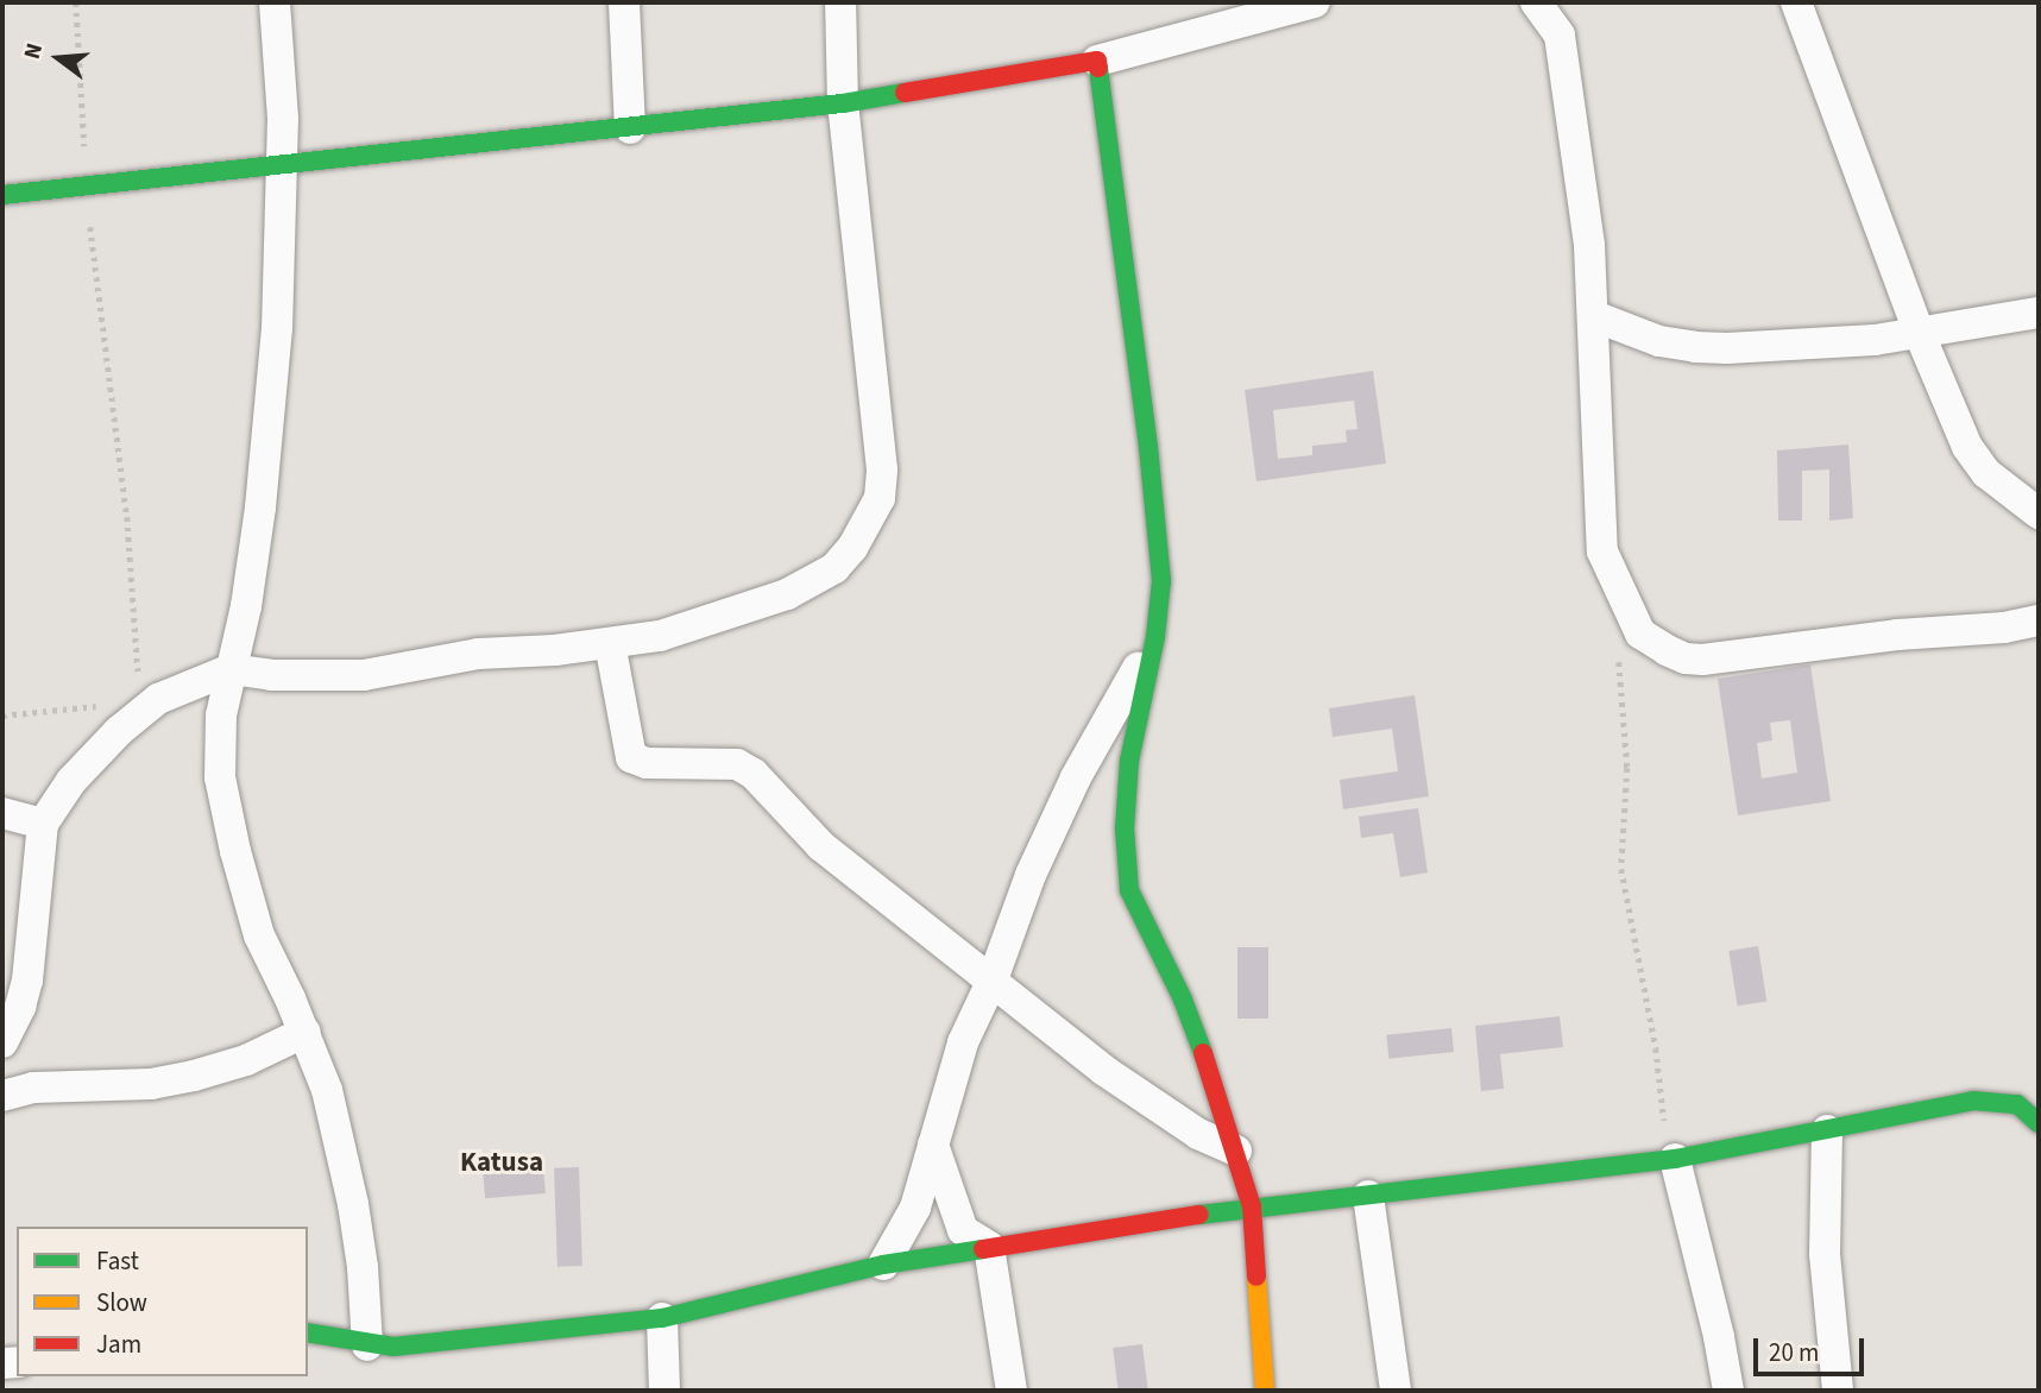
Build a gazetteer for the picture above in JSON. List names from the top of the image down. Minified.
{"districts":["Katusa"],"legend":["Fast","Slow","Jam"],"scale_bar":"20 m","north":"left"}
